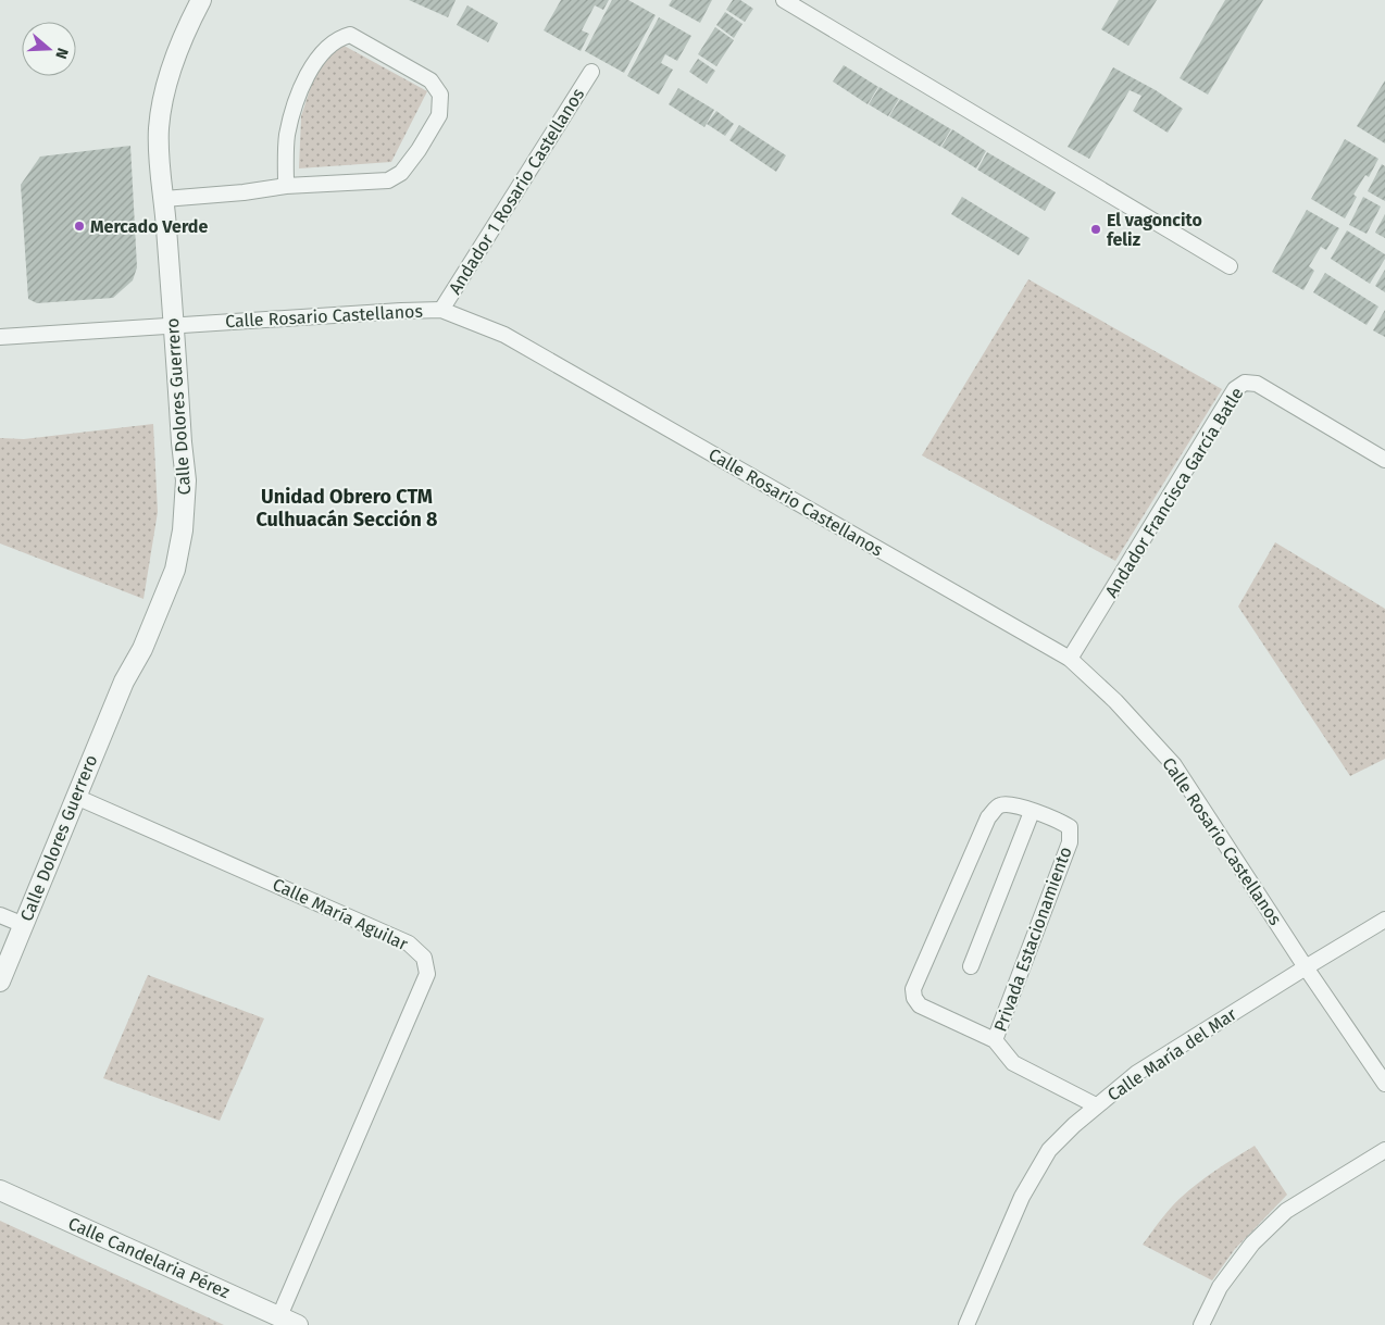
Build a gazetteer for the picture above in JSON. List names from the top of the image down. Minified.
{"streets":{"street":["Andador 1 Rosario Castellanos","Calle Rosario Castellanos","Calle Dolores Guerrero","Andador Francisca García Batle","Calle María Aguilar","Privada Estacionamiento","Calle María del Mar","Calle Candelaria Pérez"]},"crossings":[["Andador 1 Rosario Castellanos","Calle Rosario Castellanos"],["Calle Rosario Castellanos","Calle Dolores Guerrero"],["Calle Rosario Castellanos","Andador Francisca García Batle"],["Calle Rosario Castellanos","Calle María del Mar"],["Calle Dolores Guerrero","Calle María Aguilar"],["Calle María Aguilar","Calle Candelaria Pérez"],["Privada Estacionamiento","Calle María del Mar"]],"districts":["Unidad Obrero CTM Culhuacán Sección 8"],"places":["Mercado Verde","El vagoncito feliz"],"north":"right"}
